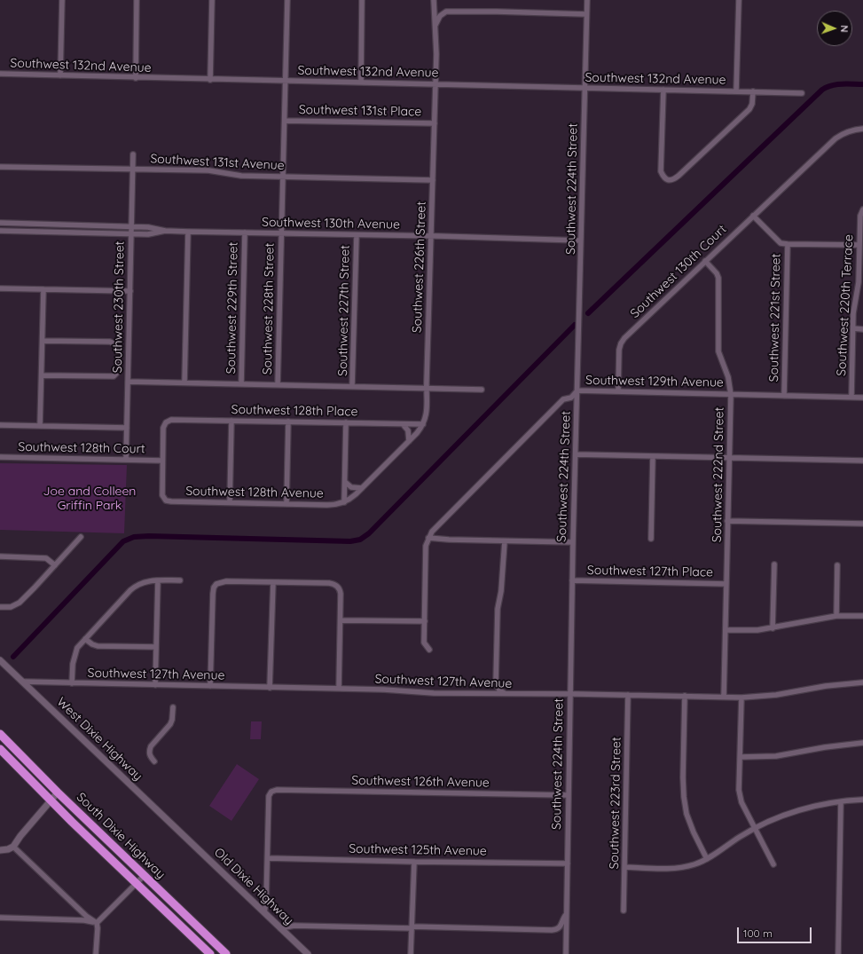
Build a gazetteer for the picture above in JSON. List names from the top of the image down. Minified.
{"streets":{"highway":["South Dixie Highway"],"street":["Southwest 132nd Avenue","Southwest 131st Place","Southwest 131st Avenue","Southwest 224th Street","Southwest 130th Avenue","Southwest 226th Street","Southwest 130th Court","Southwest 220th Terrace","Southwest 230th Street","Southwest 229th Street","Southwest 228th Street","Southwest 227th Street","Southwest 221st Street","Southwest 129th Avenue","Southwest 128th Place","Southwest 128th Court","Southwest 222nd Street","Southwest 128th Avenue","Southwest 127th Place","Southwest 127th Avenue","West Dixie Highway","Southwest 126th Avenue","Southwest 223rd Street","Southwest 125th Avenue","Old Dixie Highway"]},"crossings":[["Southwest 132nd Avenue","Southwest 224th Street"],["Southwest 132nd Avenue","Southwest 226th Street"],["Southwest 132nd Avenue","Southwest 228th Street"],["Southwest 131st Place","Southwest 226th Street"],["Southwest 131st Place","Southwest 228th Street"],["Southwest 131st Avenue","Southwest 226th Street"],["Southwest 131st Avenue","Southwest 230th Street"],["Southwest 131st Avenue","Southwest 228th Street"],["Southwest 224th Street","Southwest 130th Avenue"],["Southwest 224th Street","Southwest 129th Avenue"],["Southwest 224th Street","Southwest 127th Place"],["Southwest 224th Street","Southwest 127th Avenue"],["Southwest 224th Street","Southwest 126th Avenue"],["Southwest 224th Street","Southwest 125th Avenue"],["Southwest 130th Avenue","Southwest 226th Street"],["Southwest 130th Avenue","Southwest 230th Street"],["Southwest 130th Avenue","Southwest 229th Street"],["Southwest 130th Avenue","Southwest 228th Street"],["Southwest 130th Avenue","Southwest 227th Street"],["Southwest 226th Street","Southwest 128th Place"],["Southwest 226th Street","Southwest 128th Avenue"],["Southwest 130th Court","Southwest 221st Street"],["Southwest 130th Court","Southwest 129th Avenue"],["Southwest 130th Court","Southwest 222nd Street"],["Southwest 230th Street","Southwest 128th Court"],["Southwest 129th Avenue","Southwest 222nd Street"],["Southwest 128th Place","Southwest 128th Court"],["Southwest 128th Place","Southwest 128th Avenue"],["Southwest 128th Court","Southwest 128th Avenue"],["Southwest 222nd Street","Southwest 127th Place"],["Southwest 222nd Street","Southwest 127th Avenue"],["Southwest 127th Avenue","West Dixie Highway"],["Southwest 127th Avenue","Southwest 223rd Street"],["West Dixie Highway","Old Dixie Highway"],["Southwest 126th Avenue","Southwest 125th Avenue"]],"parks":["Joe and Colleen Griffin Park"],"scale_bar":"100 m","north":"right"}
